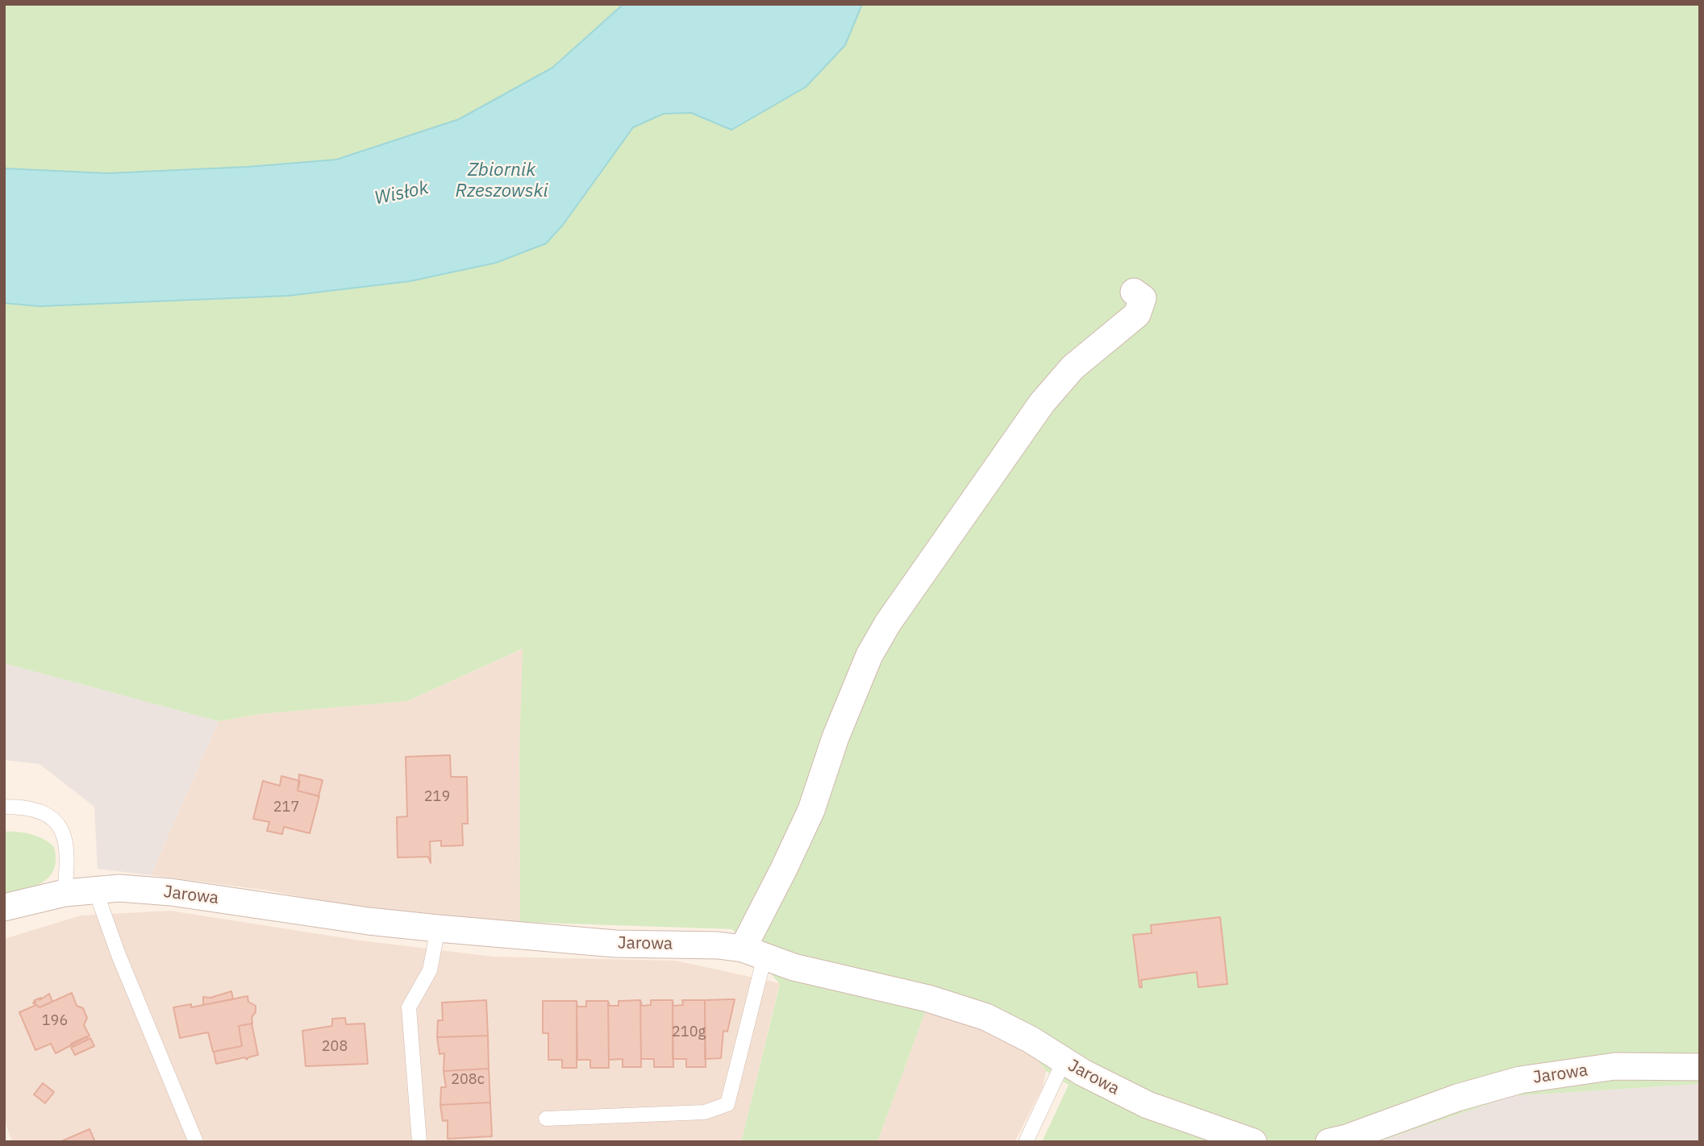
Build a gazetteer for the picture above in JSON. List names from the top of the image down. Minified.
{"streets":{"street":["Jarowa"]},"water":["Zbiornik Rzeszowski","Wisłok"],"house_numbers":["219","217","196","210g","208","208c"]}
